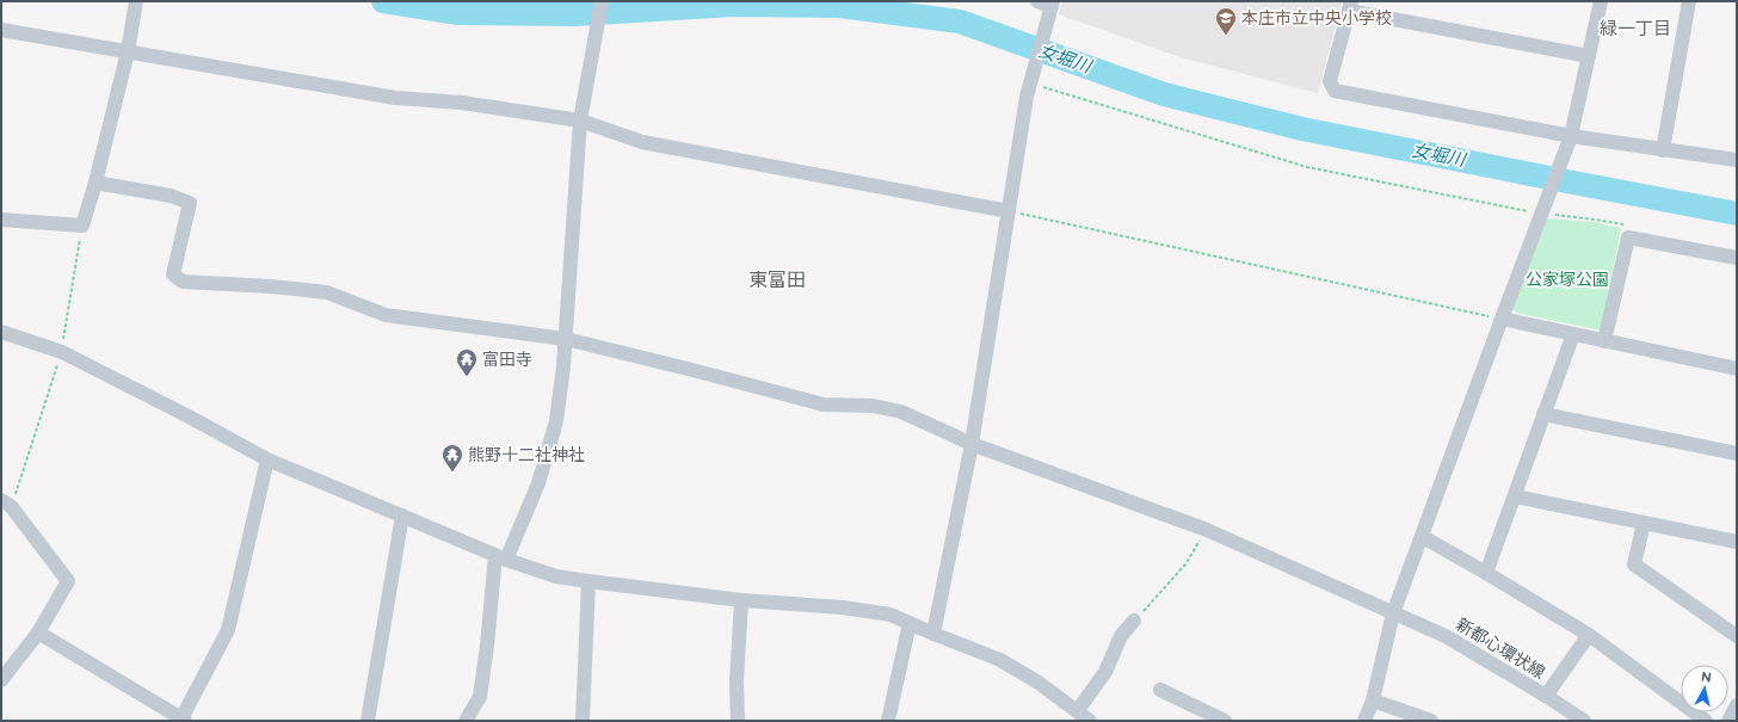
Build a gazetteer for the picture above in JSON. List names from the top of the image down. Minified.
{"streets":{"street":["新都心環状線"]},"districts":["緑一丁目","東富田"],"water":["女堀川"],"parks":["公家塚公園"],"places":{"school or university":["本庄市立中央小学校"],"temple":["富田寺","熊野十二社神社"]},"north":"top"}
